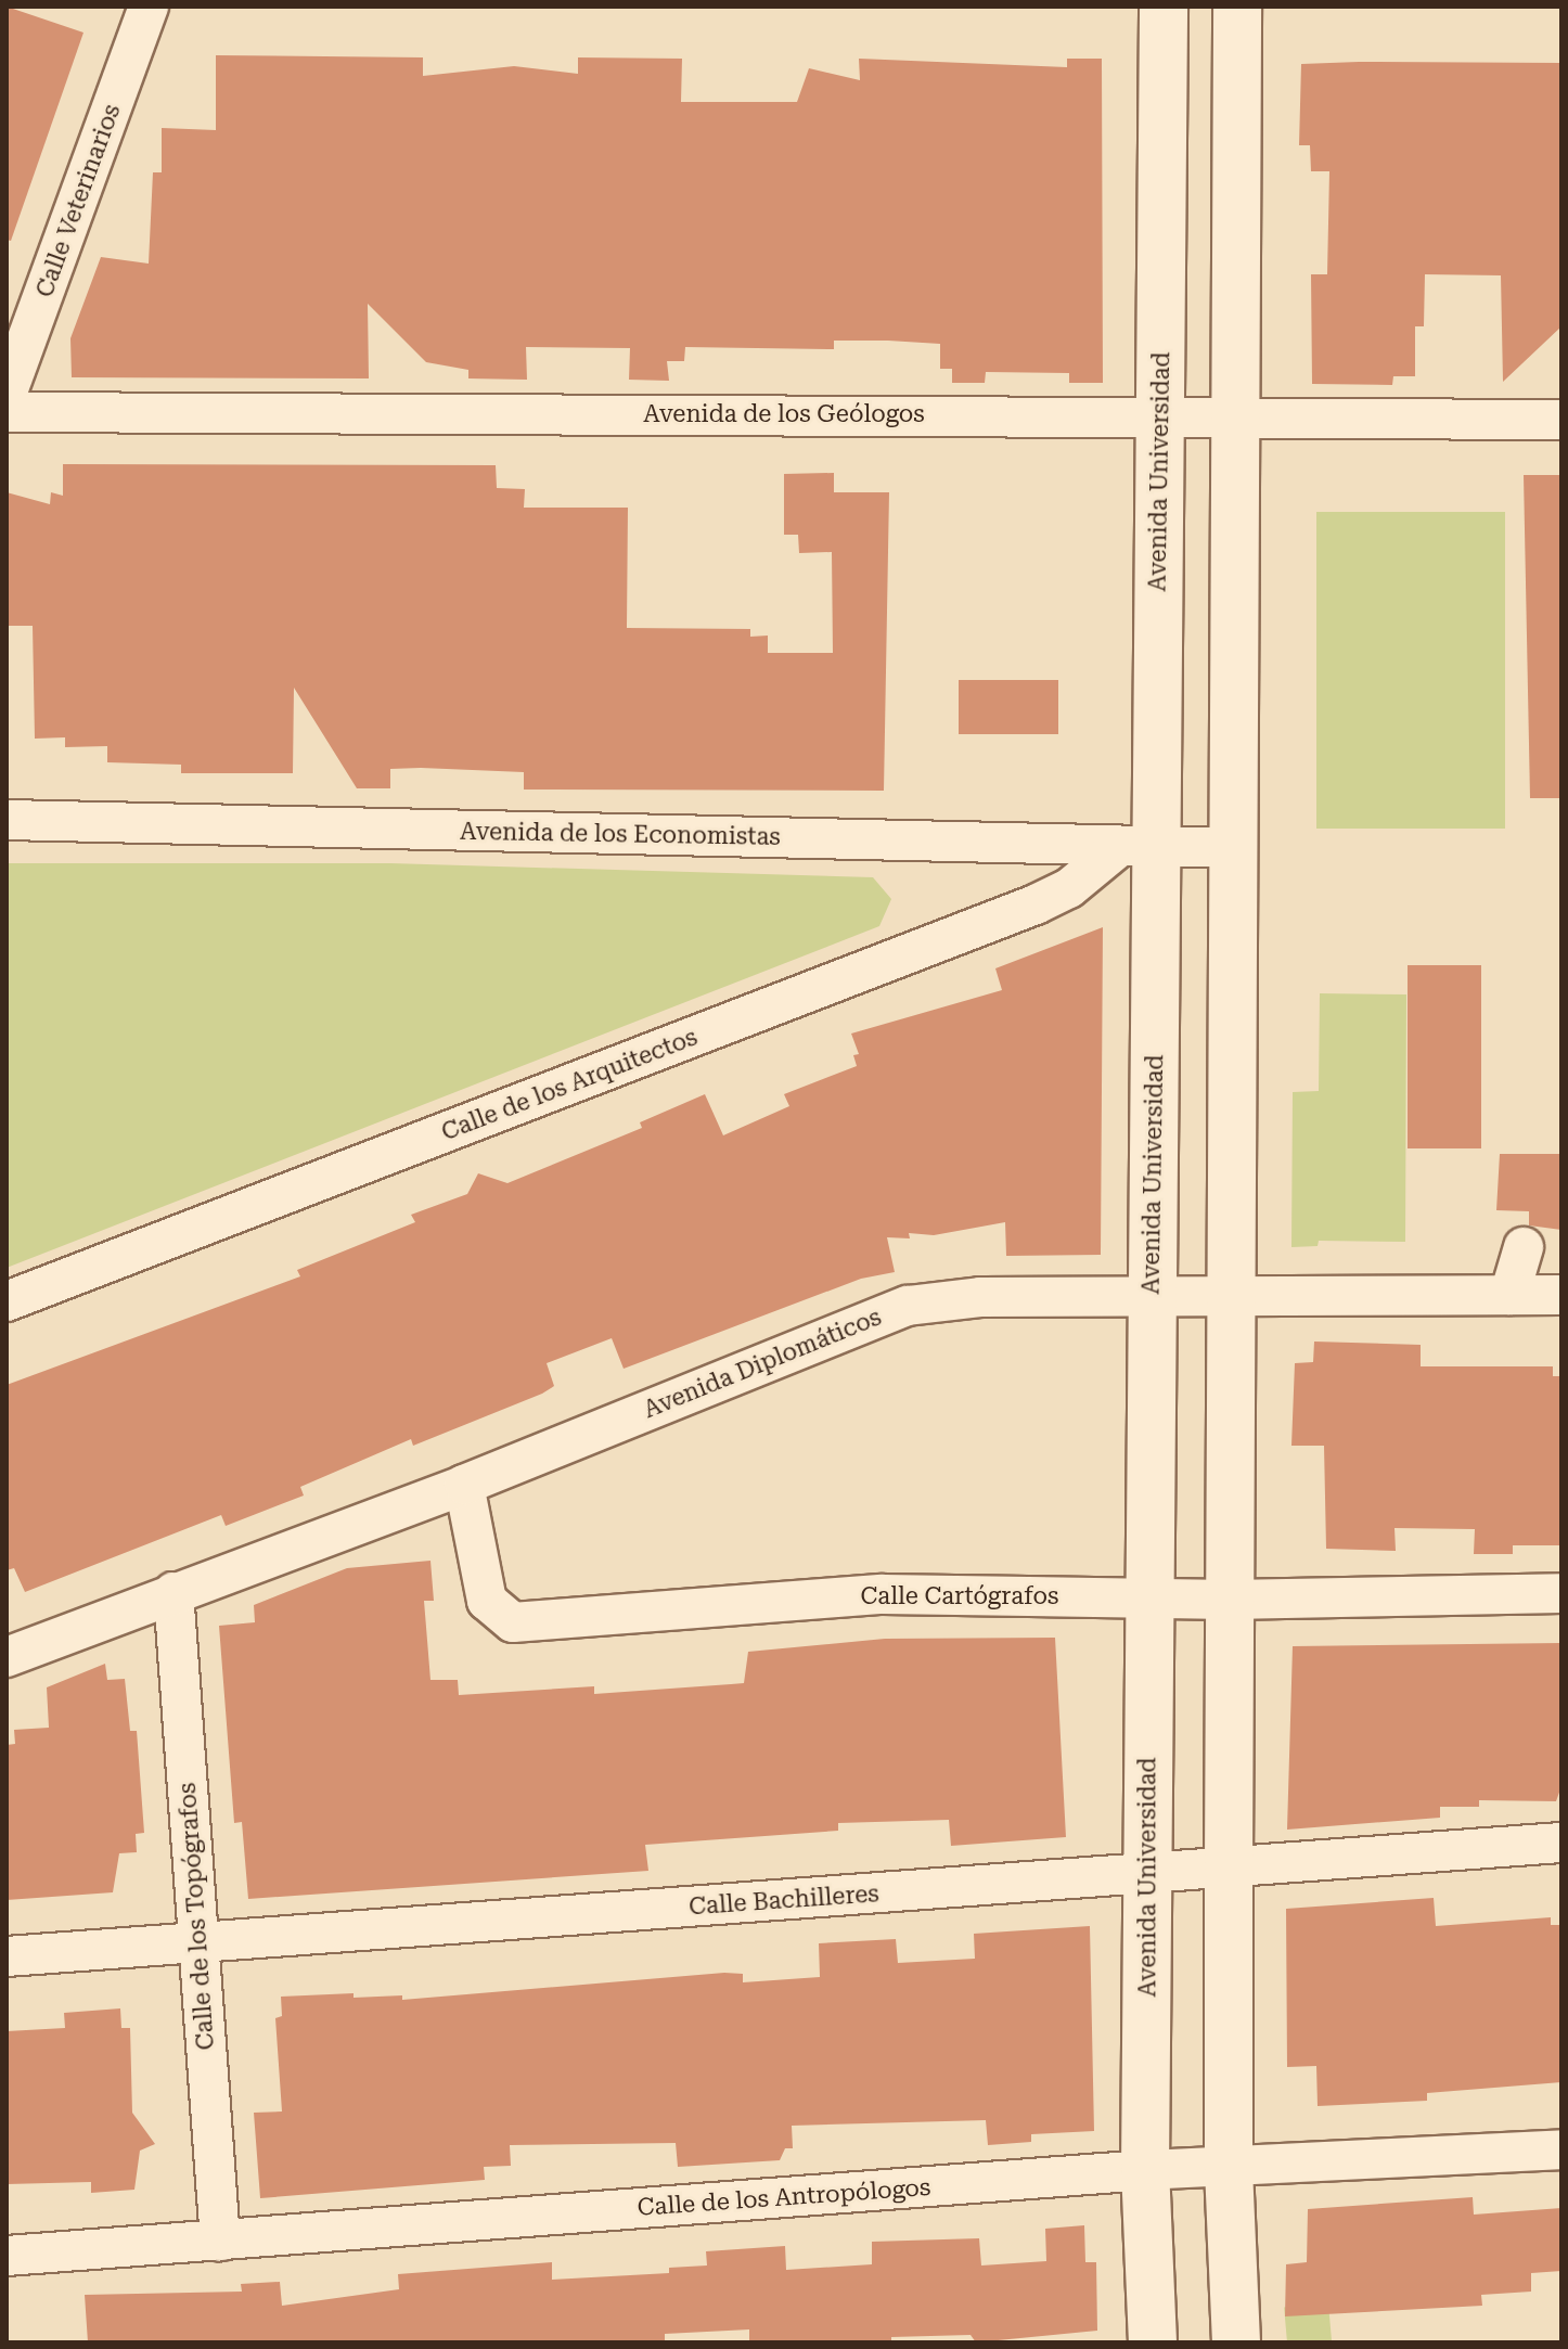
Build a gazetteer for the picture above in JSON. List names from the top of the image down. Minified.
{"streets":{"street":["Calle Veterinarios","Avenida de los Geólogos","Avenida Universidad","Avenida de los Economistas","Calle de los Arquitectos","Avenida Diplomáticos","Calle Cartógrafos","Calle Bachilleres","Calle de los Topógrafos","Calle de los Antropólogos"]},"crossings":[["Avenida de los Geólogos","Avenida Universidad"],["Avenida Universidad","Avenida de los Economistas"],["Avenida Universidad","Calle de los Arquitectos"],["Avenida Universidad","Avenida Diplomáticos"],["Avenida Universidad","Calle Cartógrafos"],["Avenida Universidad","Calle Bachilleres"],["Avenida Universidad","Calle de los Antropólogos"],["Avenida de los Economistas","Calle de los Arquitectos"],["Avenida Diplomáticos","Calle Cartógrafos"],["Avenida Diplomáticos","Calle de los Topógrafos"],["Calle Bachilleres","Calle de los Topógrafos"],["Calle de los Topógrafos","Calle de los Antropólogos"]]}
